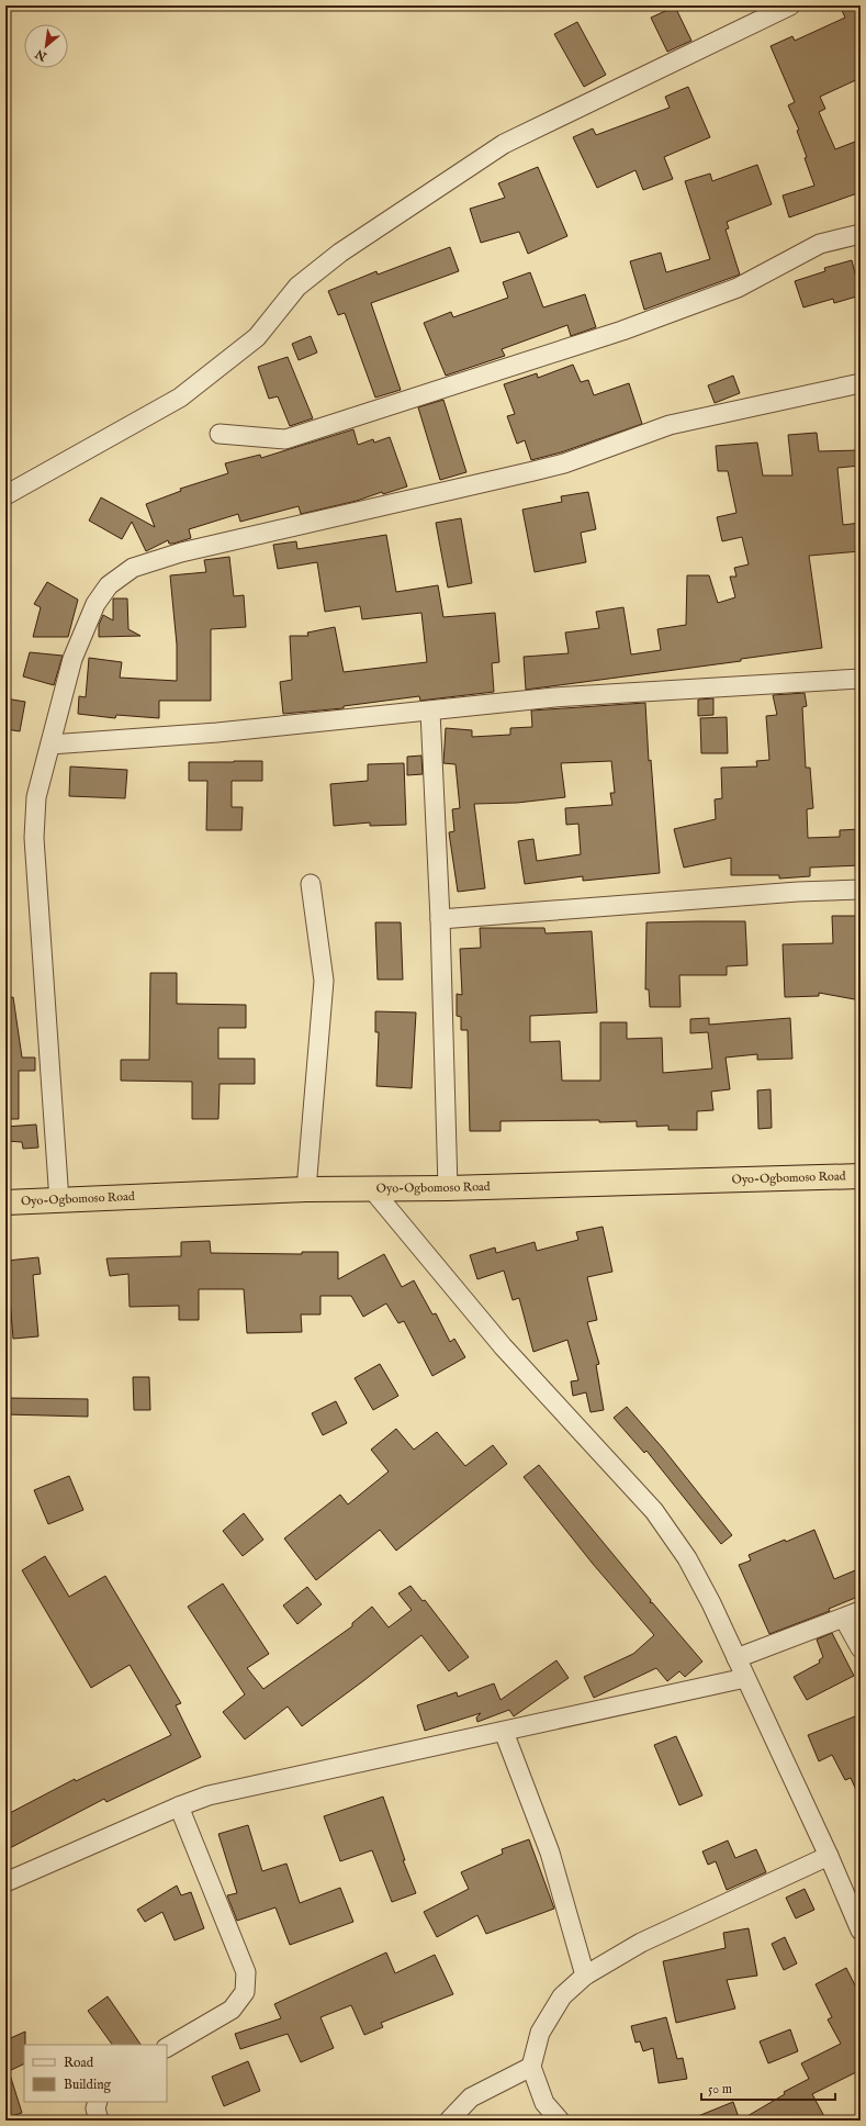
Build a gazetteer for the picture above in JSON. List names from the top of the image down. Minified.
{"streets":{"highway":["Oyo-Ogbomoso Road"]},"legend":["Road","Building"],"scale_bar":"50 m","north":"bottom left"}
